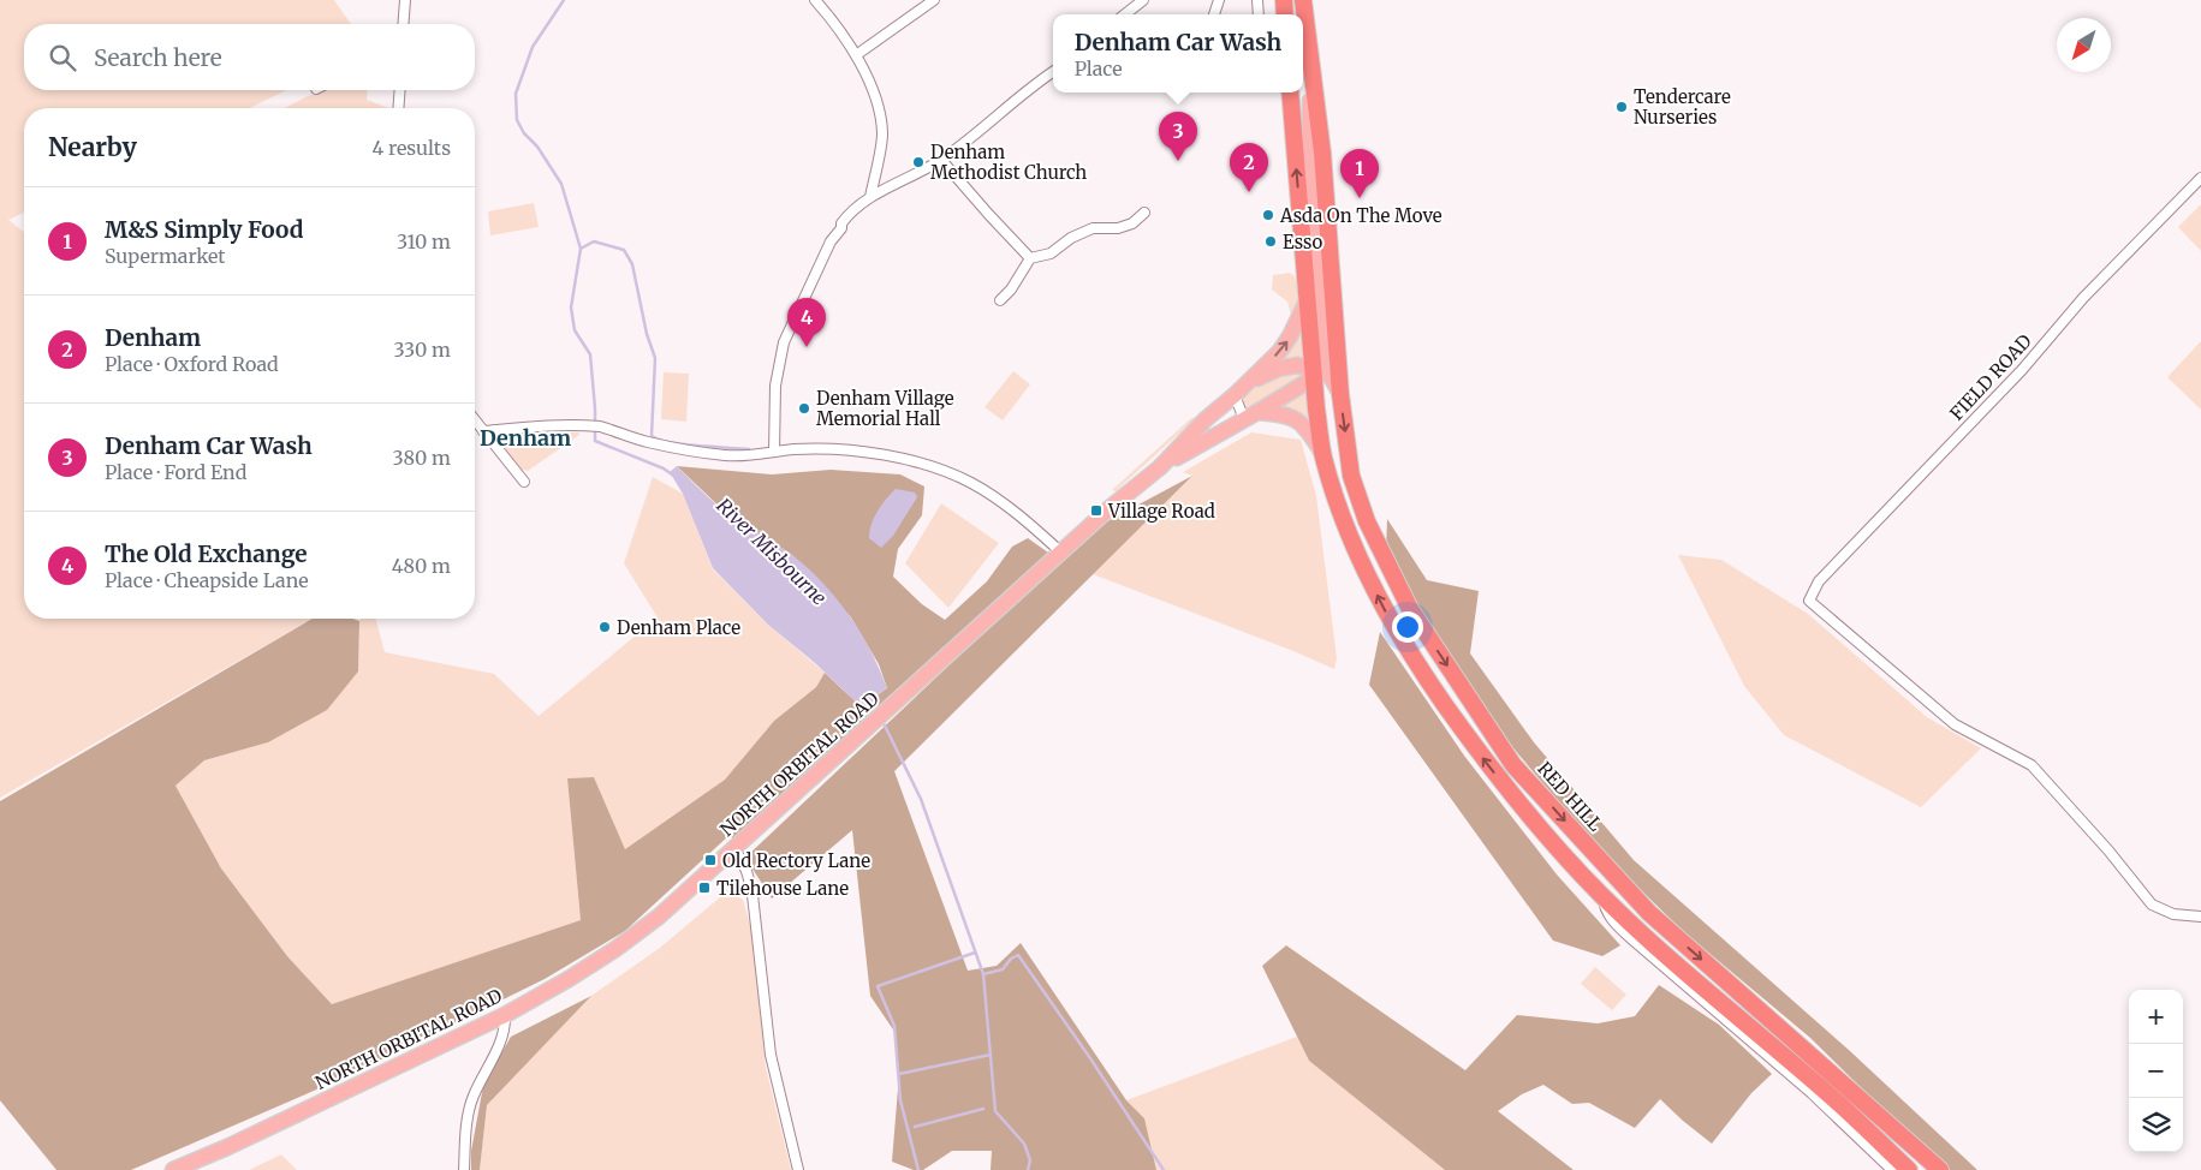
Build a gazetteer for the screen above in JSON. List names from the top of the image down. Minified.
{"streets":{"highway":["RED HILL"],"main road":["NORTH ORBITAL ROAD"],"street":["FIELD ROAD"]},"districts":["Denham"],"water":["River Misbourne"],"places":{"other":["Tendercare Nurseries","Denham Methodist Church","Asda On The Move","Esso","Denham Village Memorial Hall","Denham Place"],"transit":["Village Road","Old Rectory Lane","Tilehouse Lane"]},"north":"bottom left","page":{"popup":["Denham Car Wash","Place"],"search":"Search here","heading":["Nearby","4 results"],"pins":["3","2","1","4"],"list":[{"mark":"1","name":"M&S Simply Food","note":"Supermarket","value":"310 m"},{"mark":"2","name":"Denham","note":"Place · Oxford Road","value":"330 m"},{"mark":"3","name":"Denham Car Wash","note":"Place · Ford End","value":"380 m"},{"mark":"4","name":"The Old Exchange","note":"Place · Cheapside Lane","value":"480 m"}],"map_buttons":["+","−"]}}
